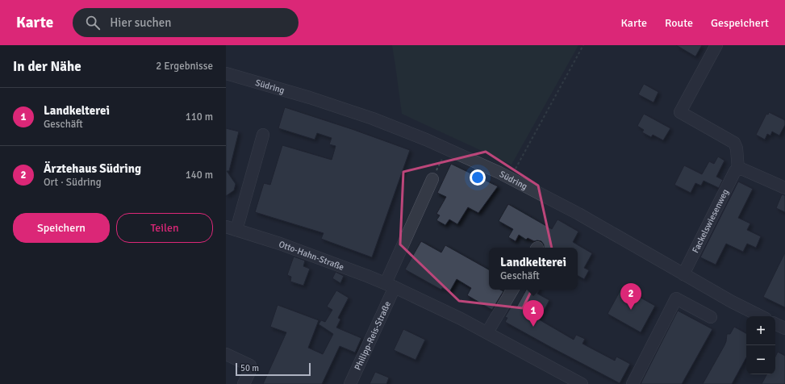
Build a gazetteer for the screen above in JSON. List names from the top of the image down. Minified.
{"streets":{"street":["Südring","Fackelswiesenweg","Otto-Hahn-Straße","Philipp-Reis-Straße"]},"crossings":[["Südring","Fackelswiesenweg"],["Otto-Hahn-Straße","Philipp-Reis-Straße"]],"scale_bar":"50 m","page":{"header":"Karte","search":"Hier suchen","nav":["Karte","Route","Gespeichert"],"heading":["In der Nähe","2 Ergebnisse"],"list":[{"mark":"1","name":"Landkelterei","note":"Geschäft","value":"110 m"},{"mark":"2","name":"Ärztehaus Südring","note":"Ort · Südring","value":"140 m"}],"buttons":["Speichern","Teilen"],"popup":["Landkelterei","Geschäft"],"pins":["2","1"],"map_buttons":["+","−"],"scale":"50 m"}}
